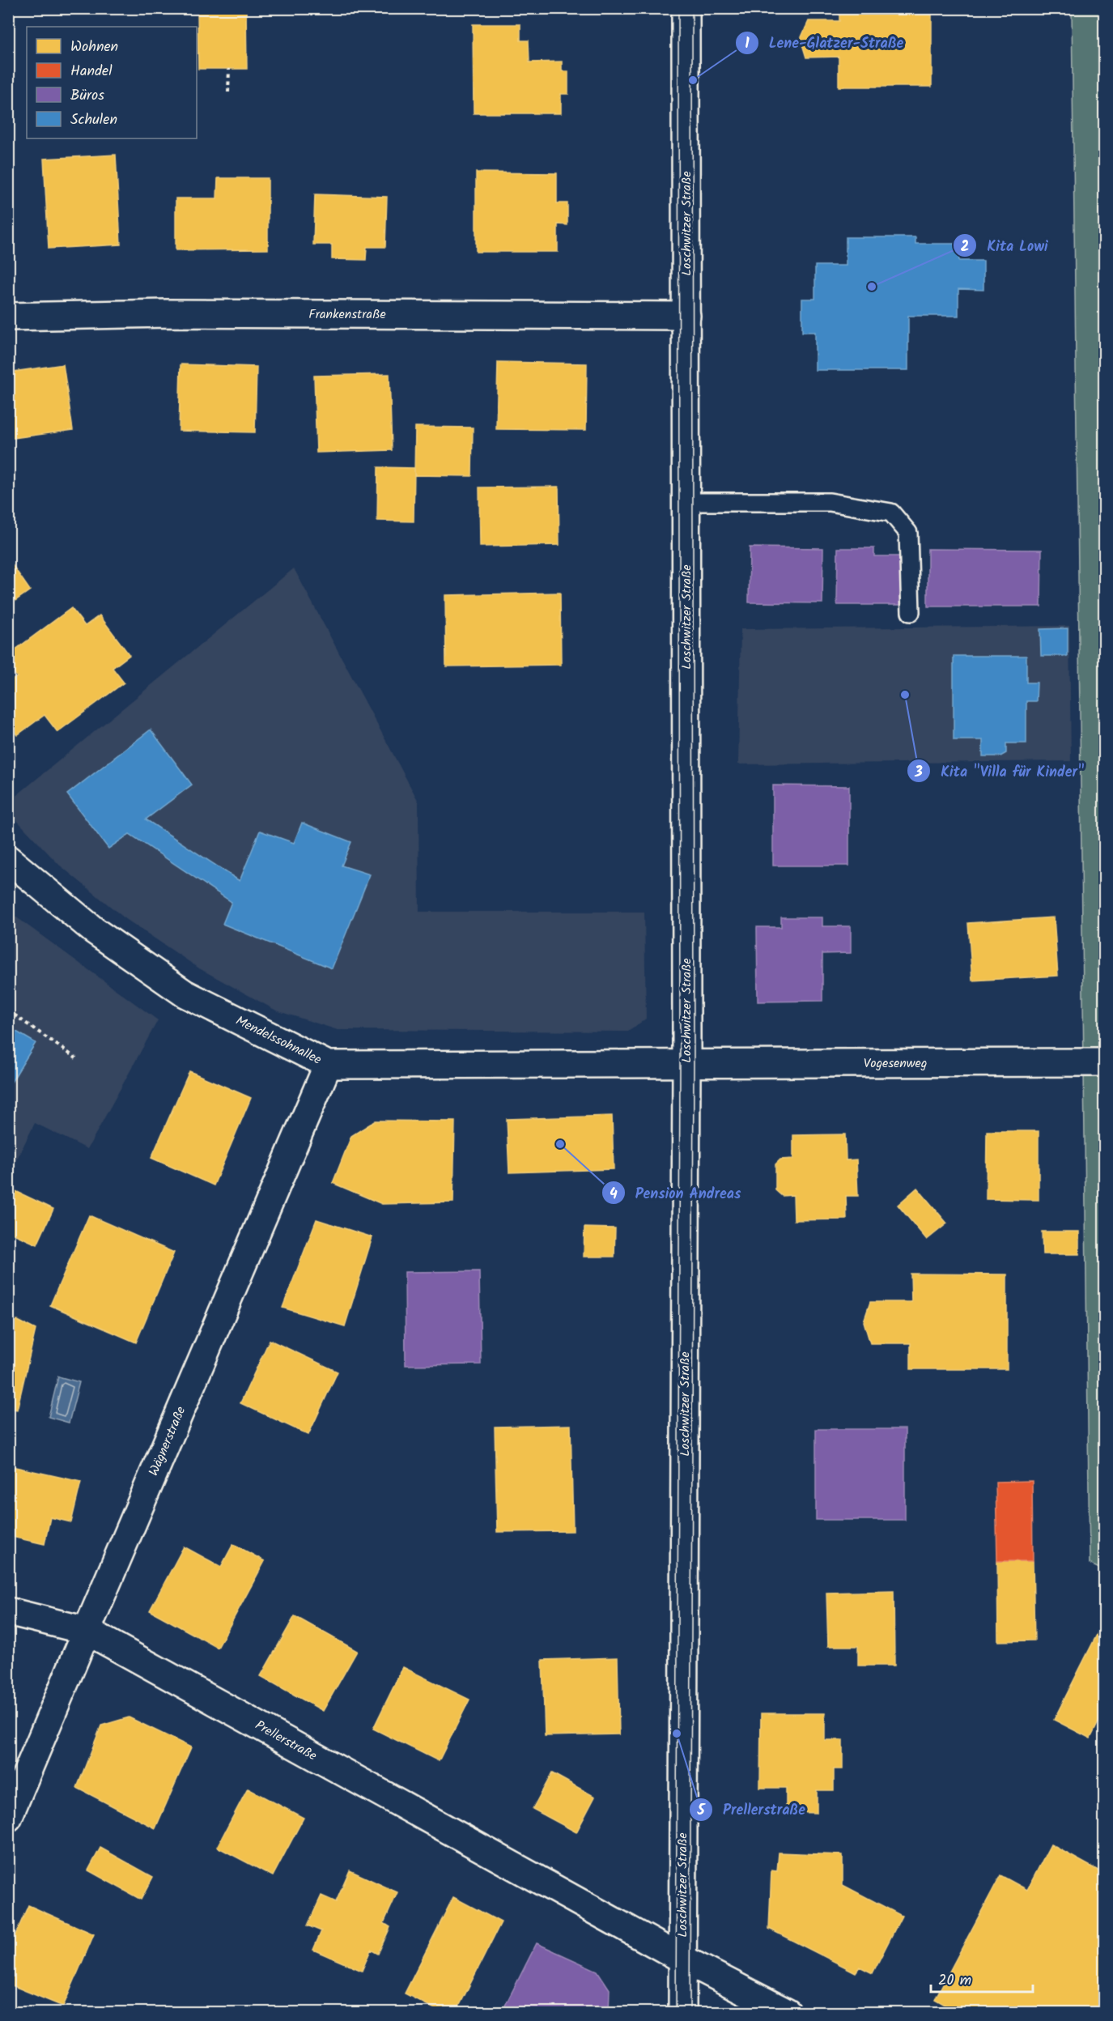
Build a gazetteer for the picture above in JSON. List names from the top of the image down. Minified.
{"streets":{"street":["Loschwitzer Straße","Frankenstraße","Mendelssohnallee","Vogesenweg","Wägnerstraße","Prellerstraße"]},"crossings":[["Loschwitzer Straße","Frankenstraße"],["Loschwitzer Straße","Mendelssohnallee"],["Loschwitzer Straße","Vogesenweg"],["Loschwitzer Straße","Prellerstraße"],["Mendelssohnallee","Vogesenweg"],["Mendelssohnallee","Wägnerstraße"],["Wägnerstraße","Prellerstraße"]],"places":["Lene-Glatzer-Straße","Kita Lowi","Kita \"Villa für Kinder\"","Pension Andreas","Prellerstraße"],"legend":["Wohnen","Handel","Büros","Schulen"],"scale_bar":"20 m"}
